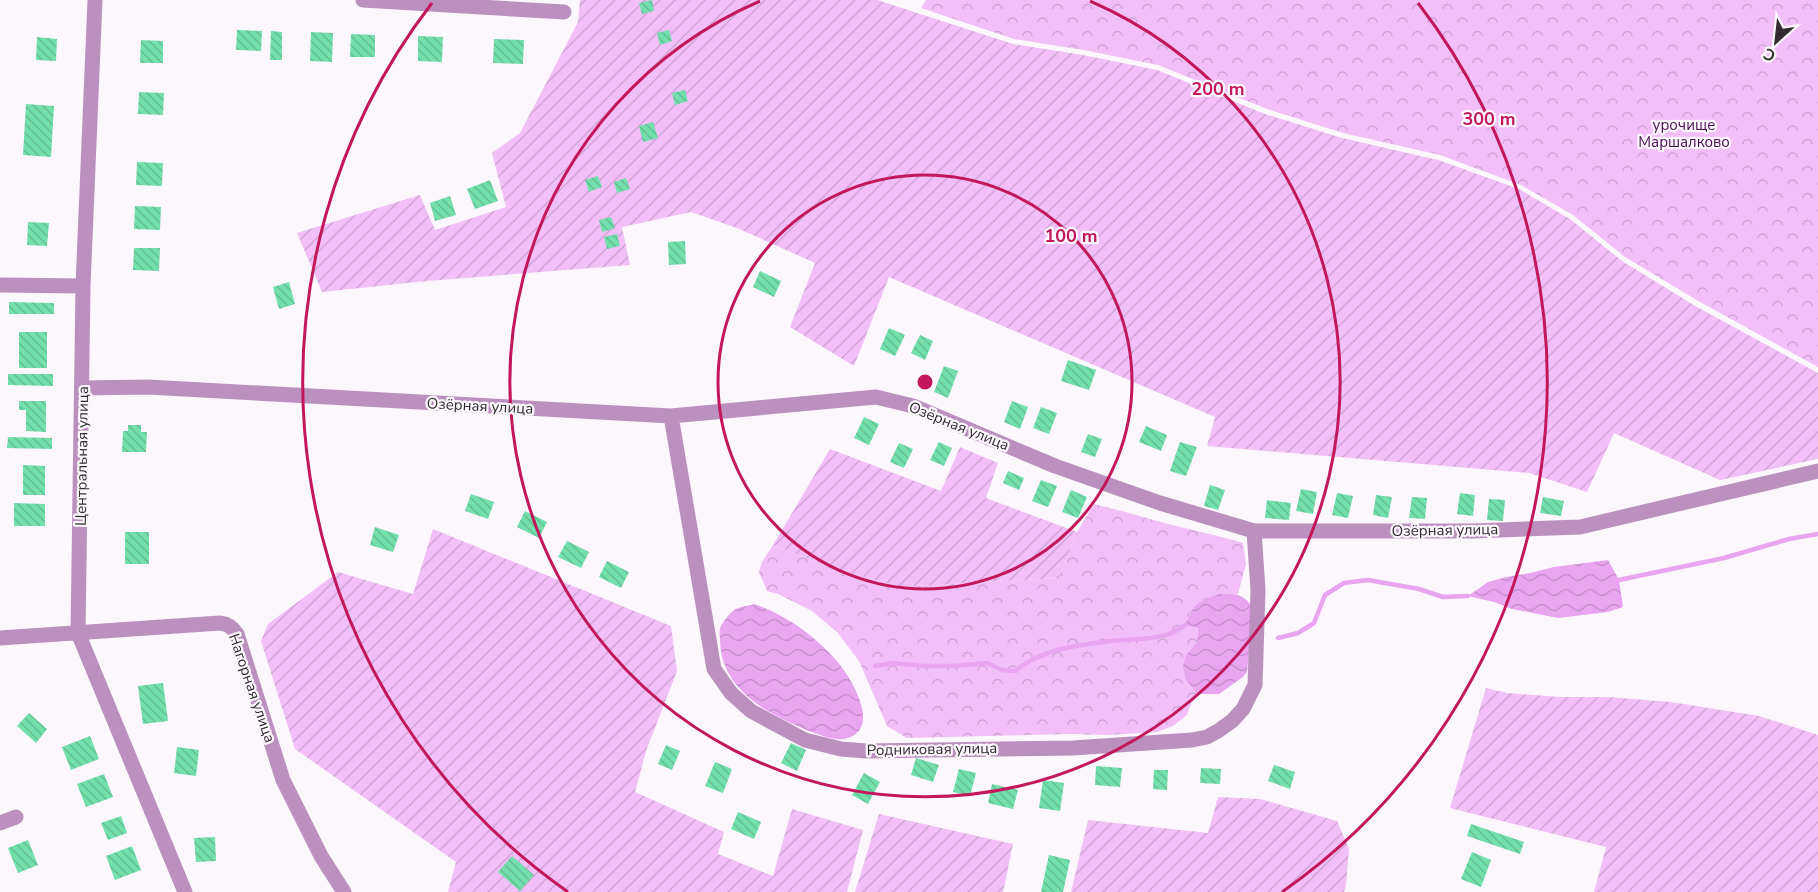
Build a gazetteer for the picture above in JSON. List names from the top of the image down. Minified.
{"streets":{"street":["Озёрная улица","Центральная улица","Нагорная улица","Родниковая улица"]},"crossings":[["Озёрная улица","Центральная улица"],["Озёрная улица","Родниковая улица"],["Центральная улица","Нагорная улица"]],"parks":["урочище Маршалково"],"north":"bottom left","rings":["200 m","300 m","100 m"]}
